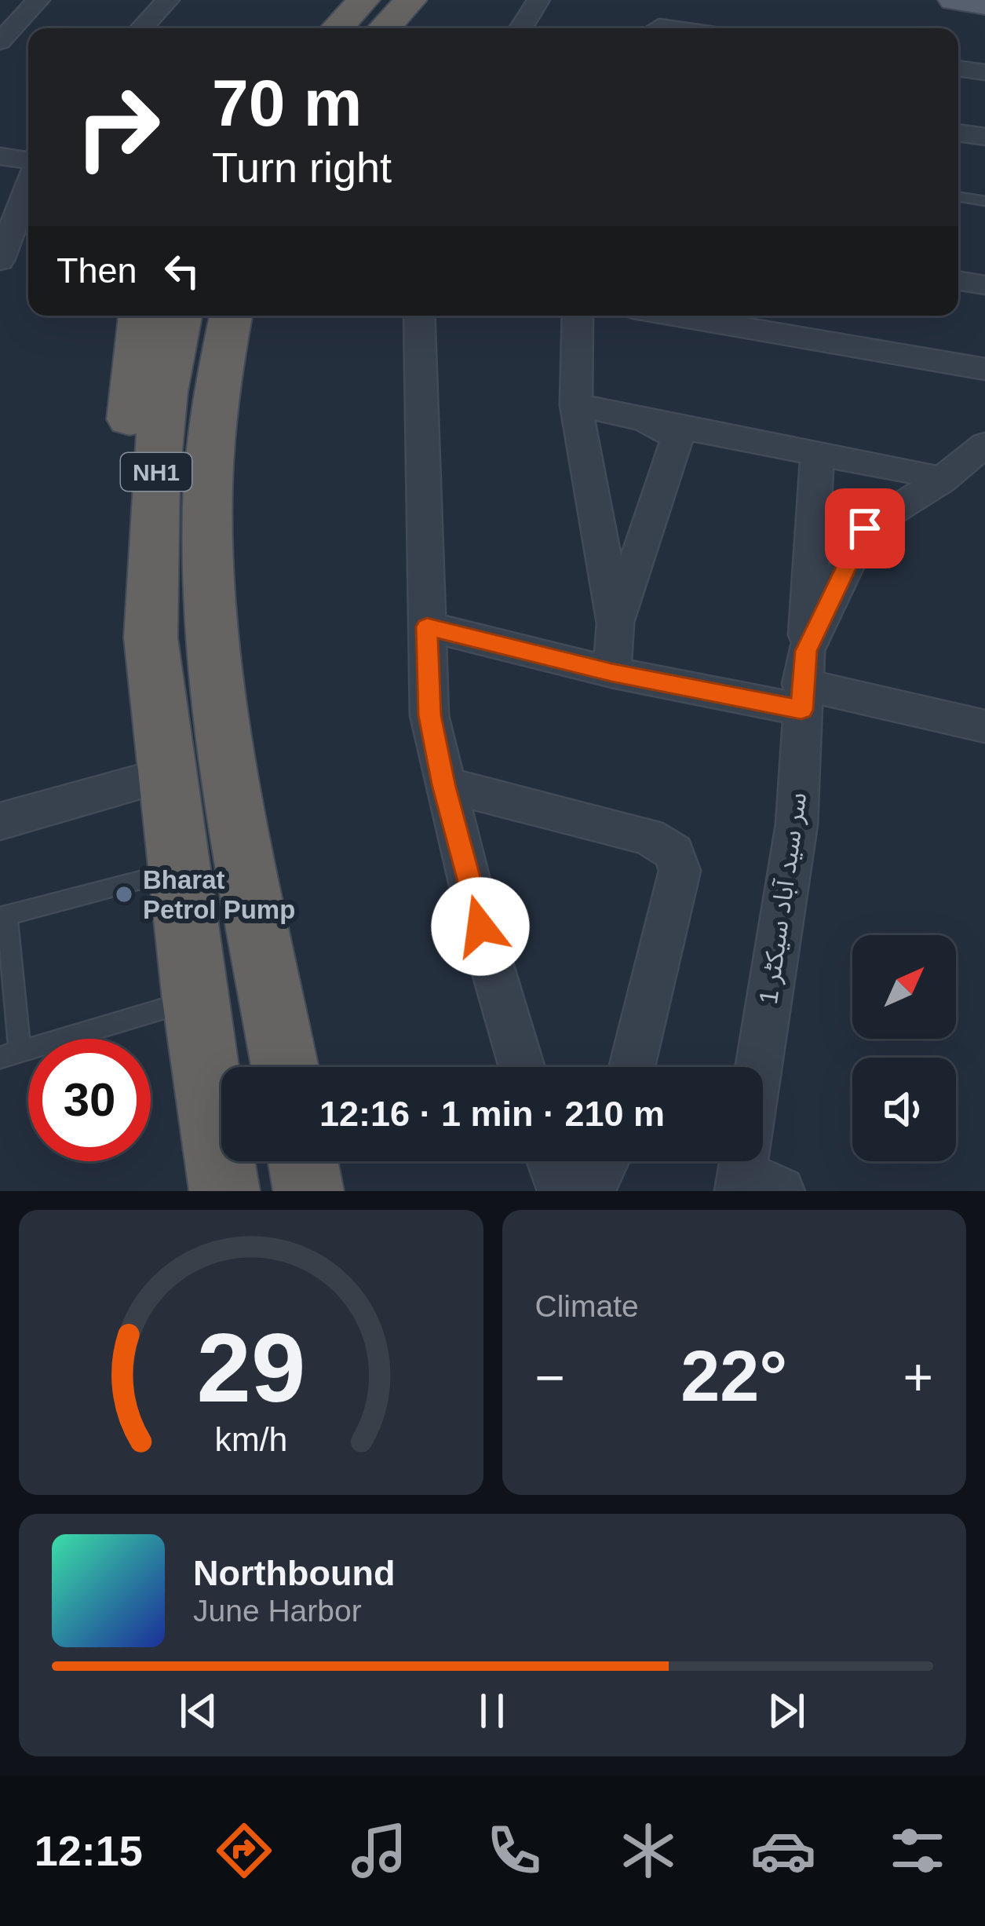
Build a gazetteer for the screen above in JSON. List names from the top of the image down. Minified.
{"streets":{"highway":["NH1"],"street":["سر سید آباد سیکٹر 1"]},"places":["Bharat Petrol Pump"],"north":"top right","page":{"turn":["70 m","Turn right"],"then":"Then","limit":"30","trip":"12:16 · 1 min · 210 m","tile":"Climate","heat":["−","22°","+"],"song":["Northbound","June Harbor"],"tabs":"12:15","gauge":["29","km/h"]}}
